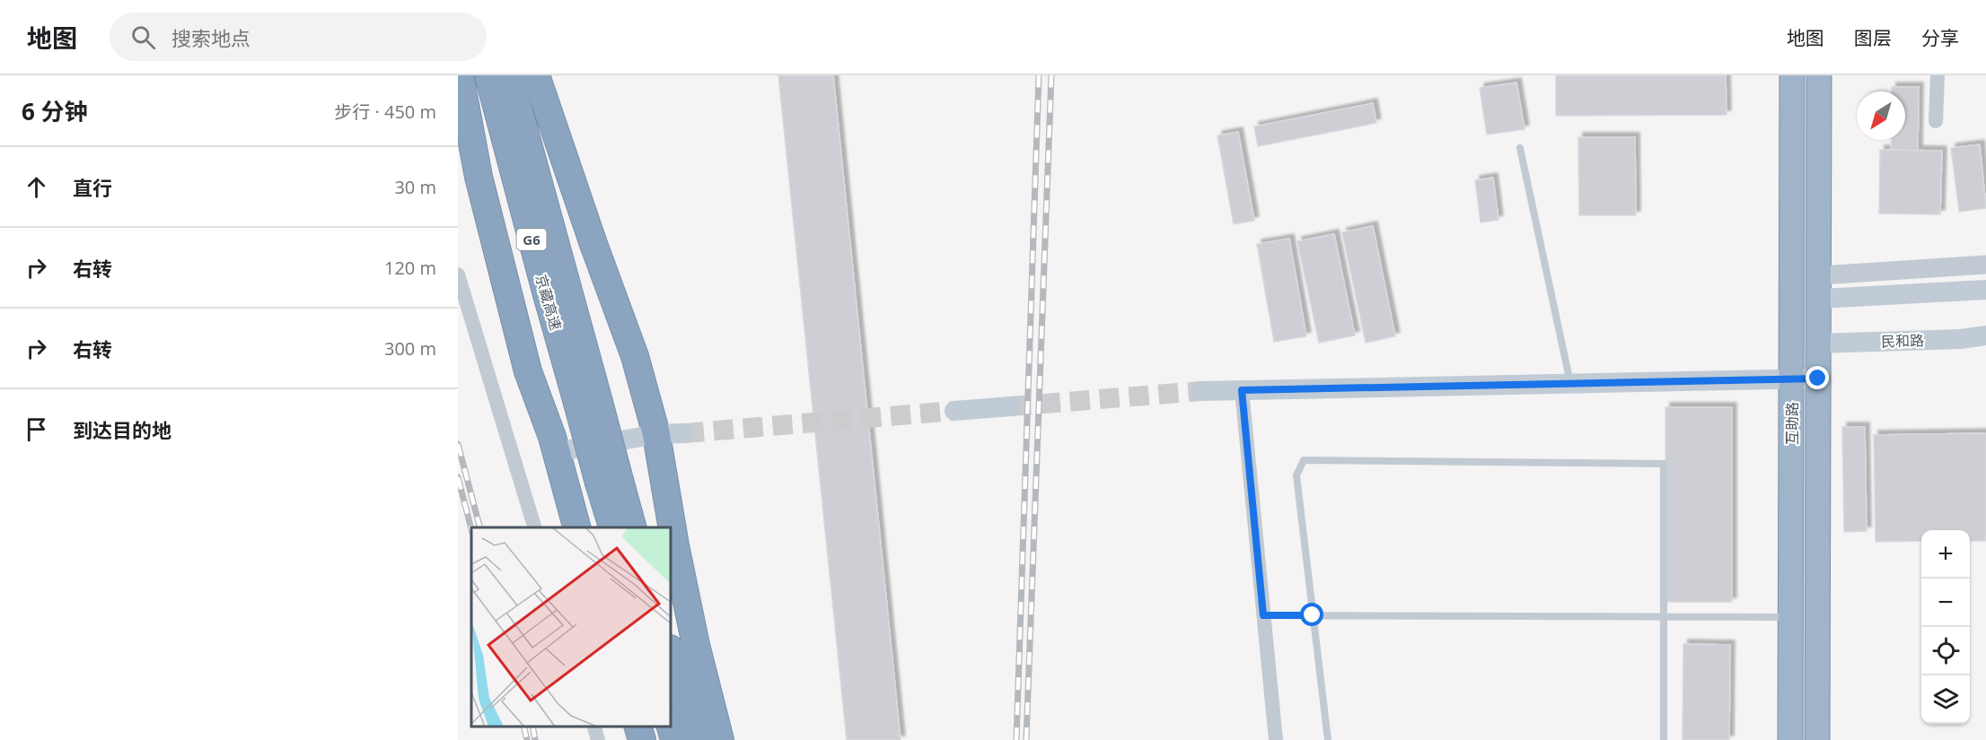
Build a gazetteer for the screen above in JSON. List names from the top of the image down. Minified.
{"streets":{"highway":["G6","京藏高速","互助路"],"main road":["民和路"]},"crossings":[["民和路","互助路"]],"north":"bottom left","page":{"header":"地图","search":"搜索地点","nav":["地图","图层","分享"],"heading":["6 分钟","步行 · 450 m"],"list":[["直行","30 m"],["右转","120 m"],["右转","300 m"],"到达目的地"],"map_buttons":["+","−"]}}
